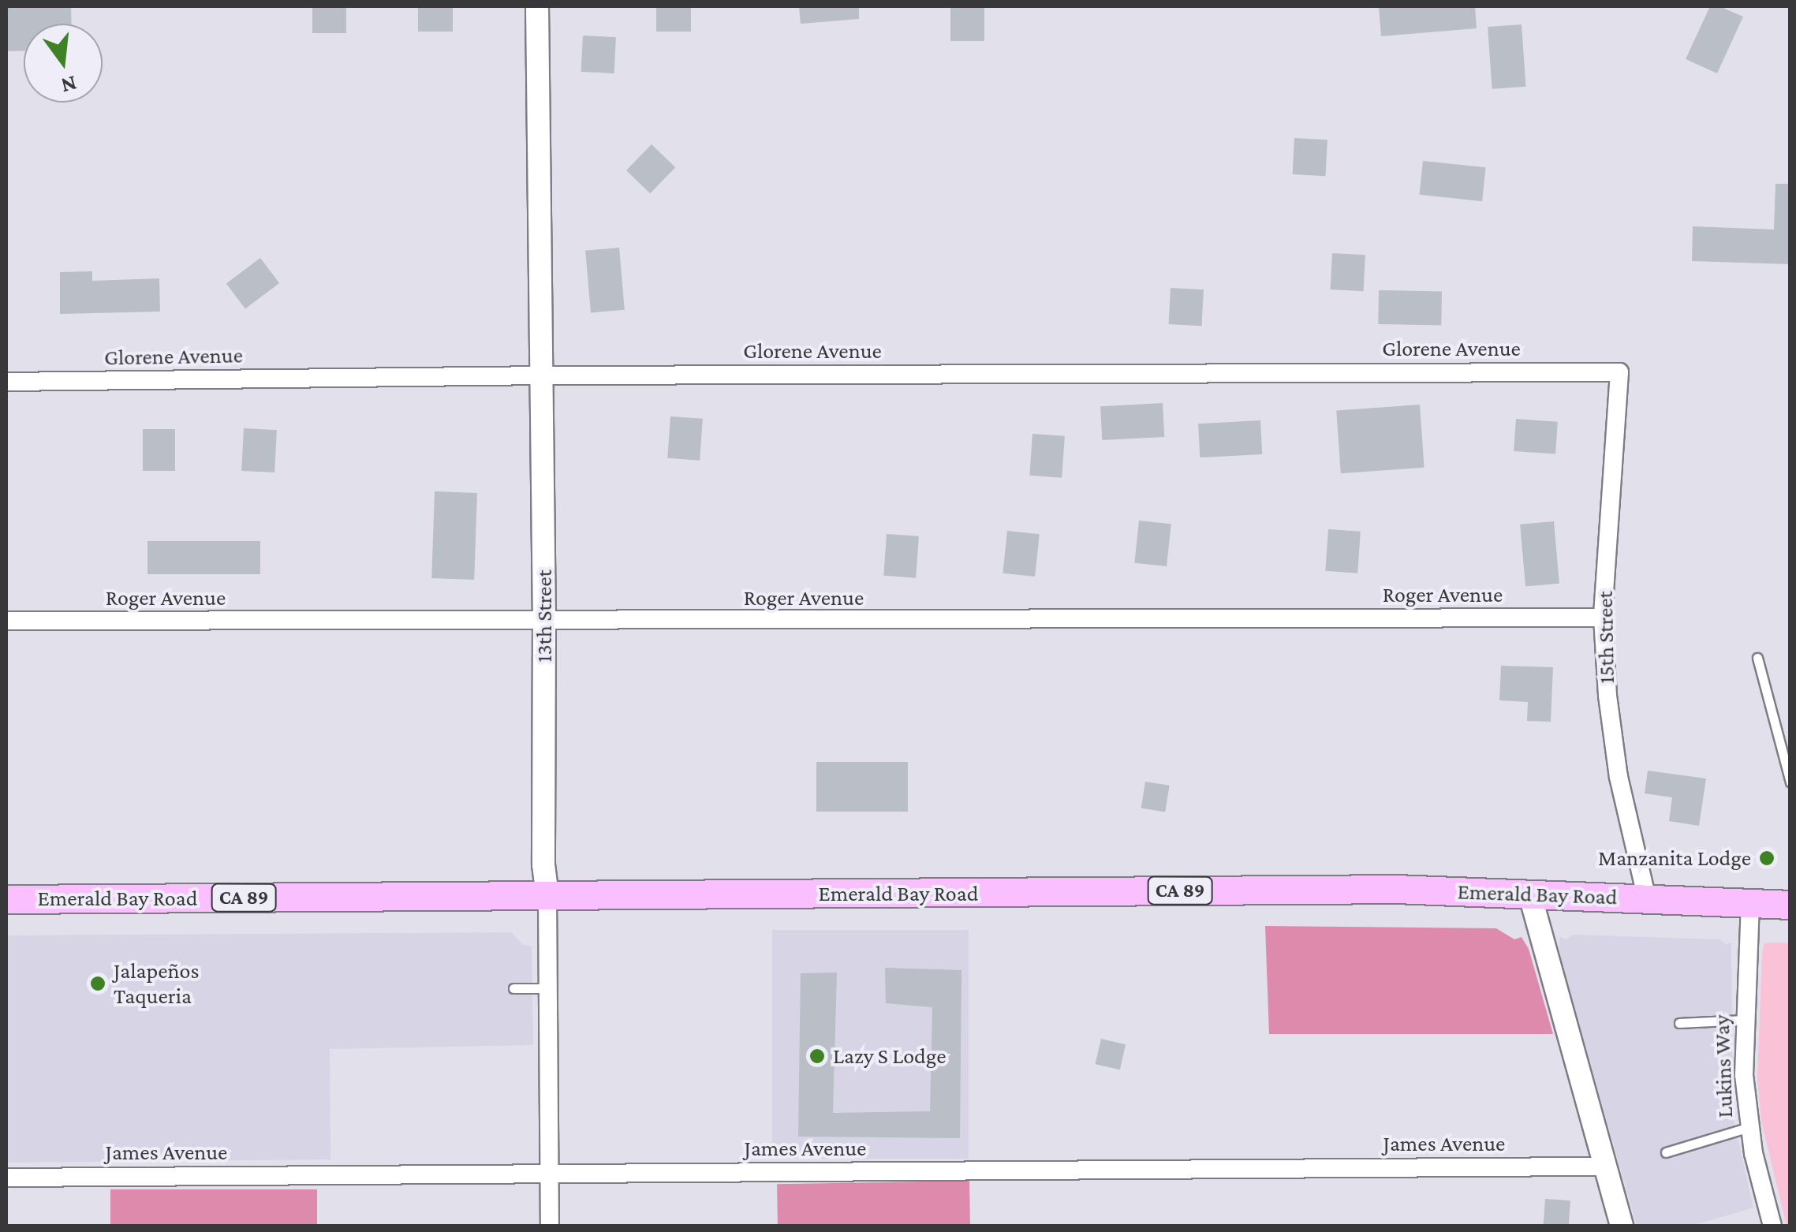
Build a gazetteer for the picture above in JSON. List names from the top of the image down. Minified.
{"streets":{"main road":["CA 89","Emerald Bay Road"],"street":["Glorene Avenue","Roger Avenue","13th Street","15th Street","Lukins Way","James Avenue"]},"crossings":[["Glorene Avenue","13th Street"],["Glorene Avenue","15th Street"],["Roger Avenue","13th Street"],["Roger Avenue","15th Street"],["13th Street","Emerald Bay Road"],["13th Street","James Avenue"],["15th Street","Emerald Bay Road"],["Emerald Bay Road","Lukins Way"]],"places":["Manzanita Lodge","Jalapeños Taqueria","Lazy S Lodge"],"north":"bottom"}
